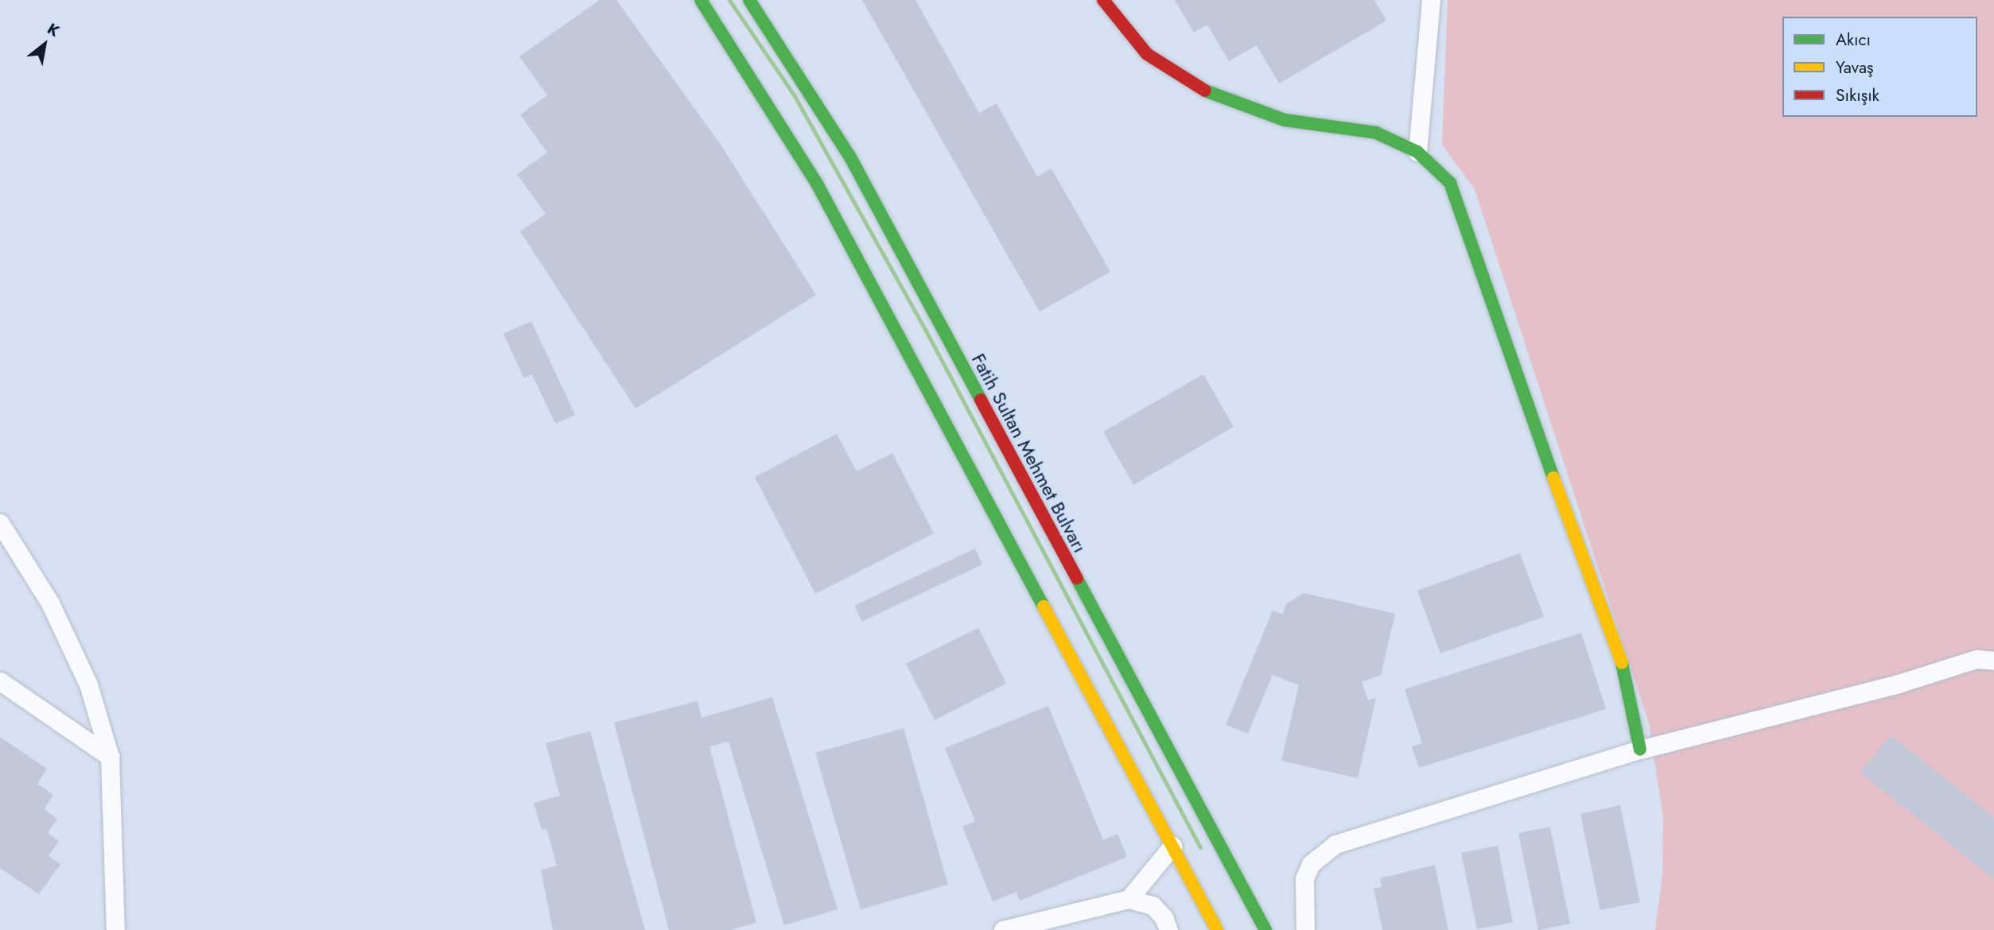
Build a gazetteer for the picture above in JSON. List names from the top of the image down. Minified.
{"streets":{"main road":["Fatih Sultan Mehmet Bulvarı"]},"legend":["Akıcı","Yavaş","Sıkışık"],"north":"top right"}
